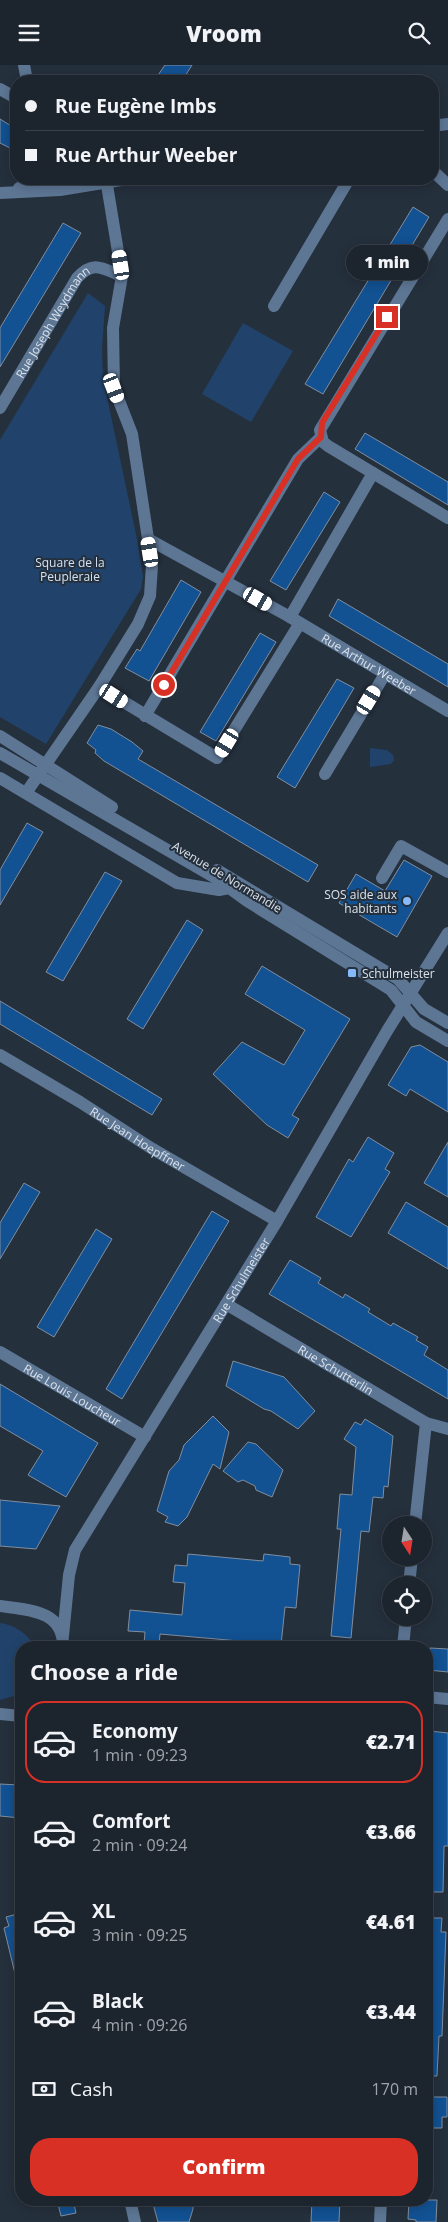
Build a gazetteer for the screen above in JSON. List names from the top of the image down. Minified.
{"streets":{"street":["Rue Joseph Weydmann","Rue Arthur Weeber","Avenue de Normandie","Rue Jean Hoepffner","Rue Schulmeister","Rue Schutterlin","Rue Louis Loucheur"]},"crossings":[["Avenue de Normandie","Rue Schulmeister"],["Rue Jean Hoepffner","Rue Schulmeister"],["Rue Schulmeister","Rue Schutterlin"],["Rue Schulmeister","Rue Louis Loucheur"]],"parks":["Square de la Peupleraie"],"places":{"other":["SOS aide aux habitants"],"transit":["Schulmeister"]},"north":"bottom","page":{"header":"Vroom","banner":["Rue Eugène Imbs","Rue Arthur Weeber"],"bubble":"1 min","heading":"Choose a ride","list":[{"name":"Economy","note":"1 min · 09:23","value":"€2.71"},{"name":"Comfort","note":"2 min · 09:24","value":"€3.66"},{"name":"XL","note":"3 min · 09:25","value":"€4.61"},{"name":"Black","note":"4 min · 09:26","value":"€3.44"}],"pay":["Cash","170 m"],"buttons":"Confirm"}}
